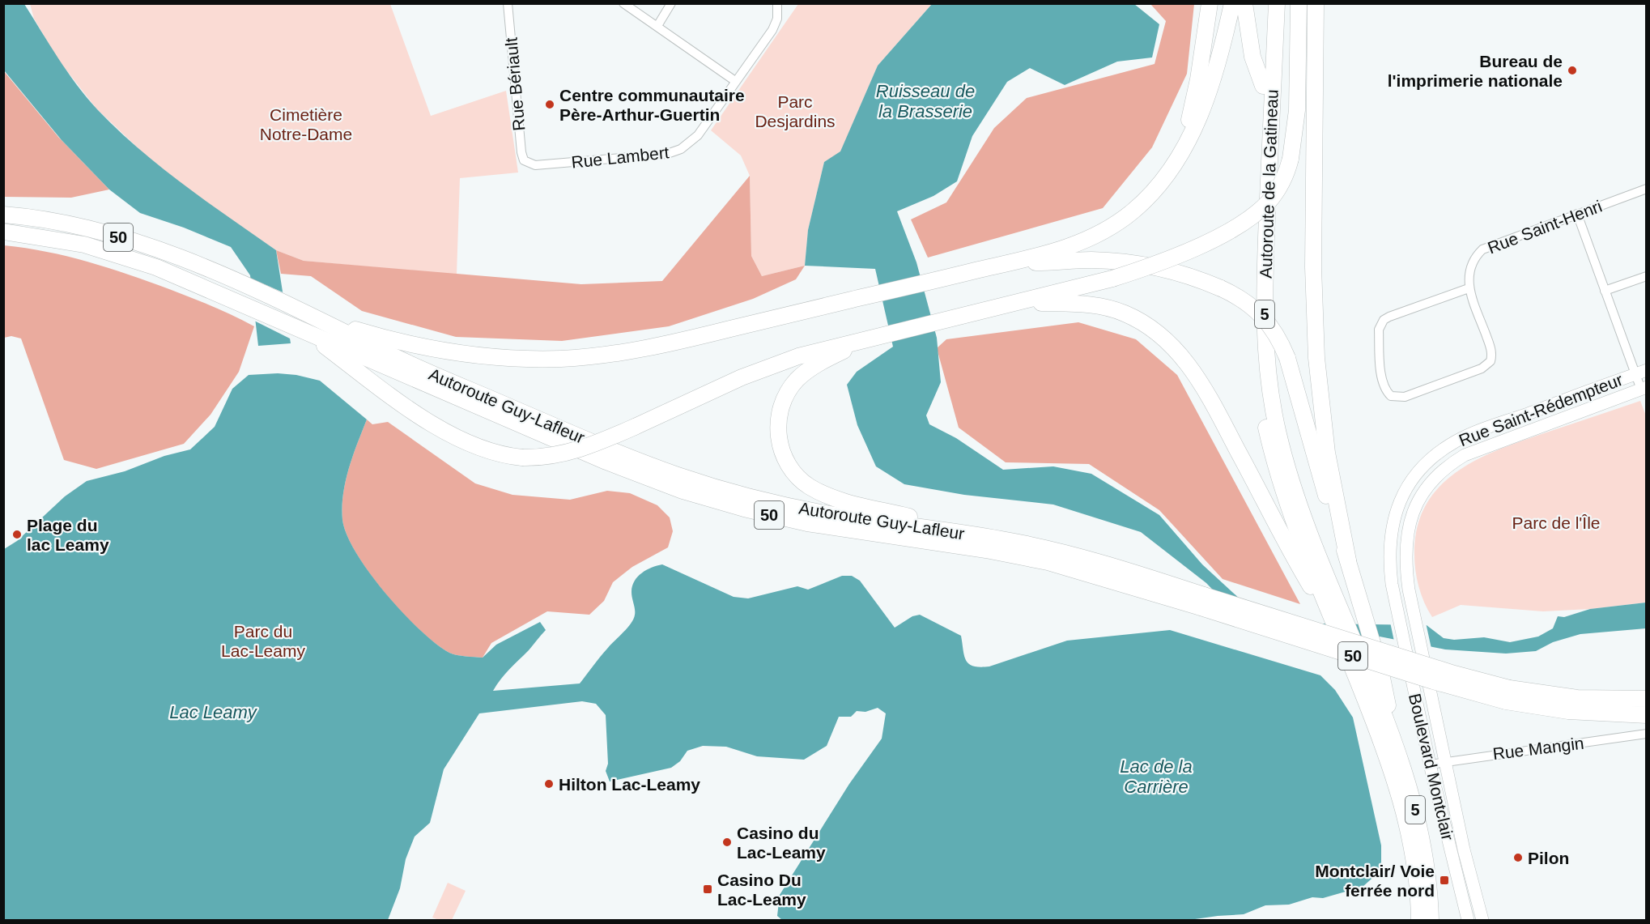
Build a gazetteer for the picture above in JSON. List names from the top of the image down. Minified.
{"streets":{"highway":["Autoroute de la Gatineau","50","5","Autoroute Guy-Lafleur"],"main road":["Rue Saint-Rédempteur","Boulevard Montclair"],"street":["Rue Bériault","Rue Lambert","Rue Saint-Henri","Rue Mangin"]},"crossings":[["Rue Bériault","Rue Lambert"],["Rue Saint-Rédempteur","Boulevard Montclair"],["Rue Mangin","Boulevard Montclair"]],"water":["Ruisseau de la Brasserie","Lac Leamy","Lac de la Carrière"],"parks":["Parc Desjardins","Cimetière Notre-Dame","Parc de l'Île","Parc du Lac-Leamy"],"places":{"other":["Bureau de l'imprimerie nationale","Centre communautaire Père-Arthur-Guertin","Plage du lac Leamy","Hilton Lac-Leamy","Casino du Lac-Leamy","Pilon"],"transit":["Montclair/ Voie ferrée nord","Casino Du Lac-Leamy"]}}
